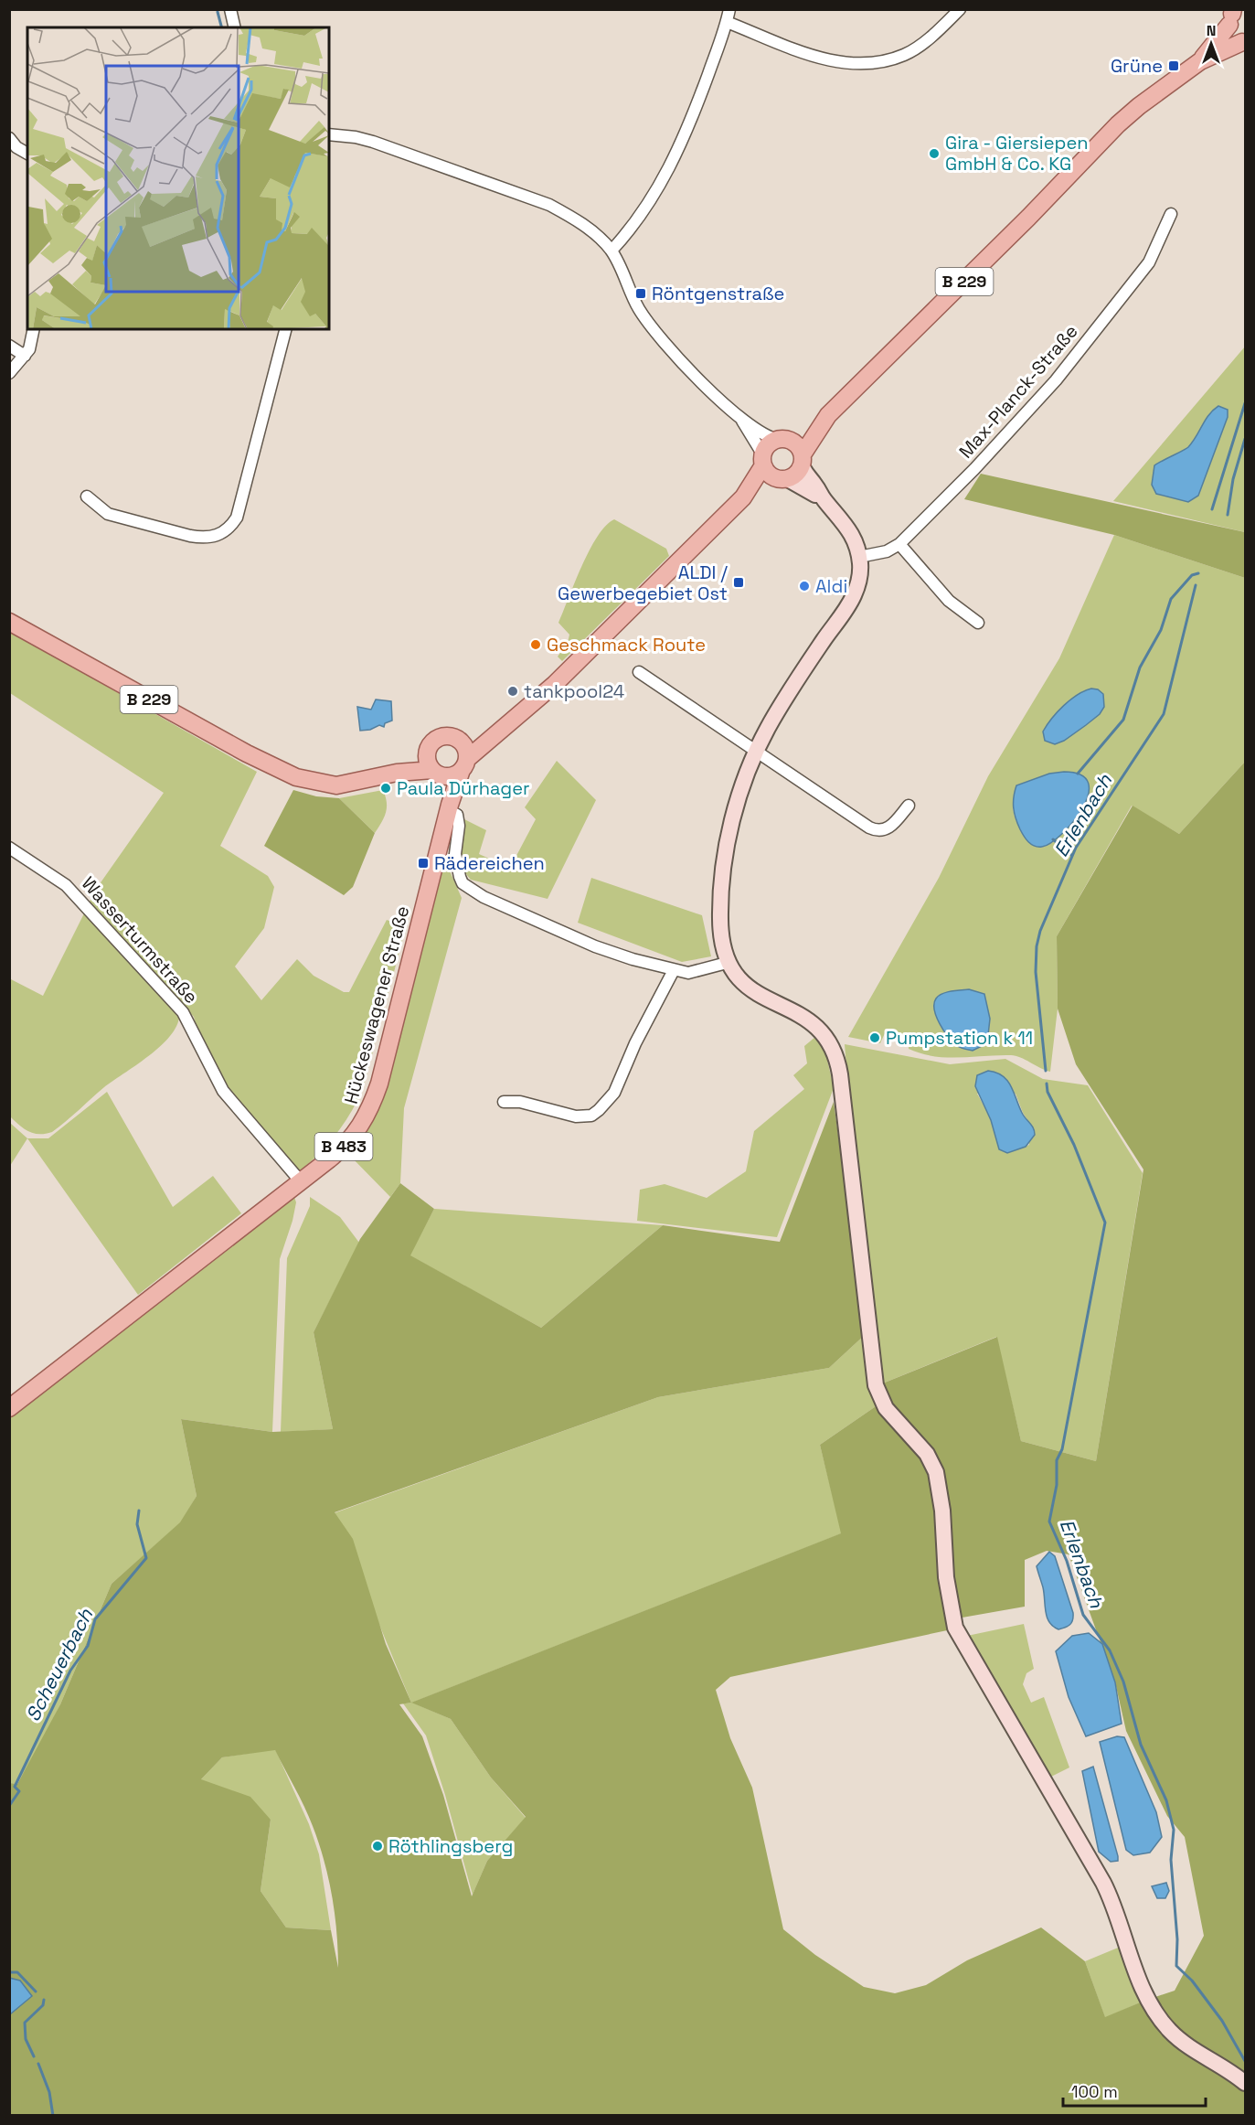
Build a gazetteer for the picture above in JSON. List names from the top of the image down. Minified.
{"streets":{"main road":["B 229","Hückeswagener Straße","B 483"],"street":["Max-Planck-Straße","Wasserturmstraße"]},"crossings":[["B 229","Hückeswagener Straße"],["Wasserturmstraße","Hückeswagener Straße"]],"water":["Erlenbach","Scheuerbach"],"places":{"transit":["Grüne","Röntgenstraße","ALDI / Gewerbegebiet Ost","Rädereichen"],"other":["Gira - Giersiepen GmbH & Co. KG","Aldi","Geschmack Route","tankpool24","Paula Dürhager","Pumpstation k 11","Röthlingsberg"]},"scale_bar":"100 m","north":"top"}
